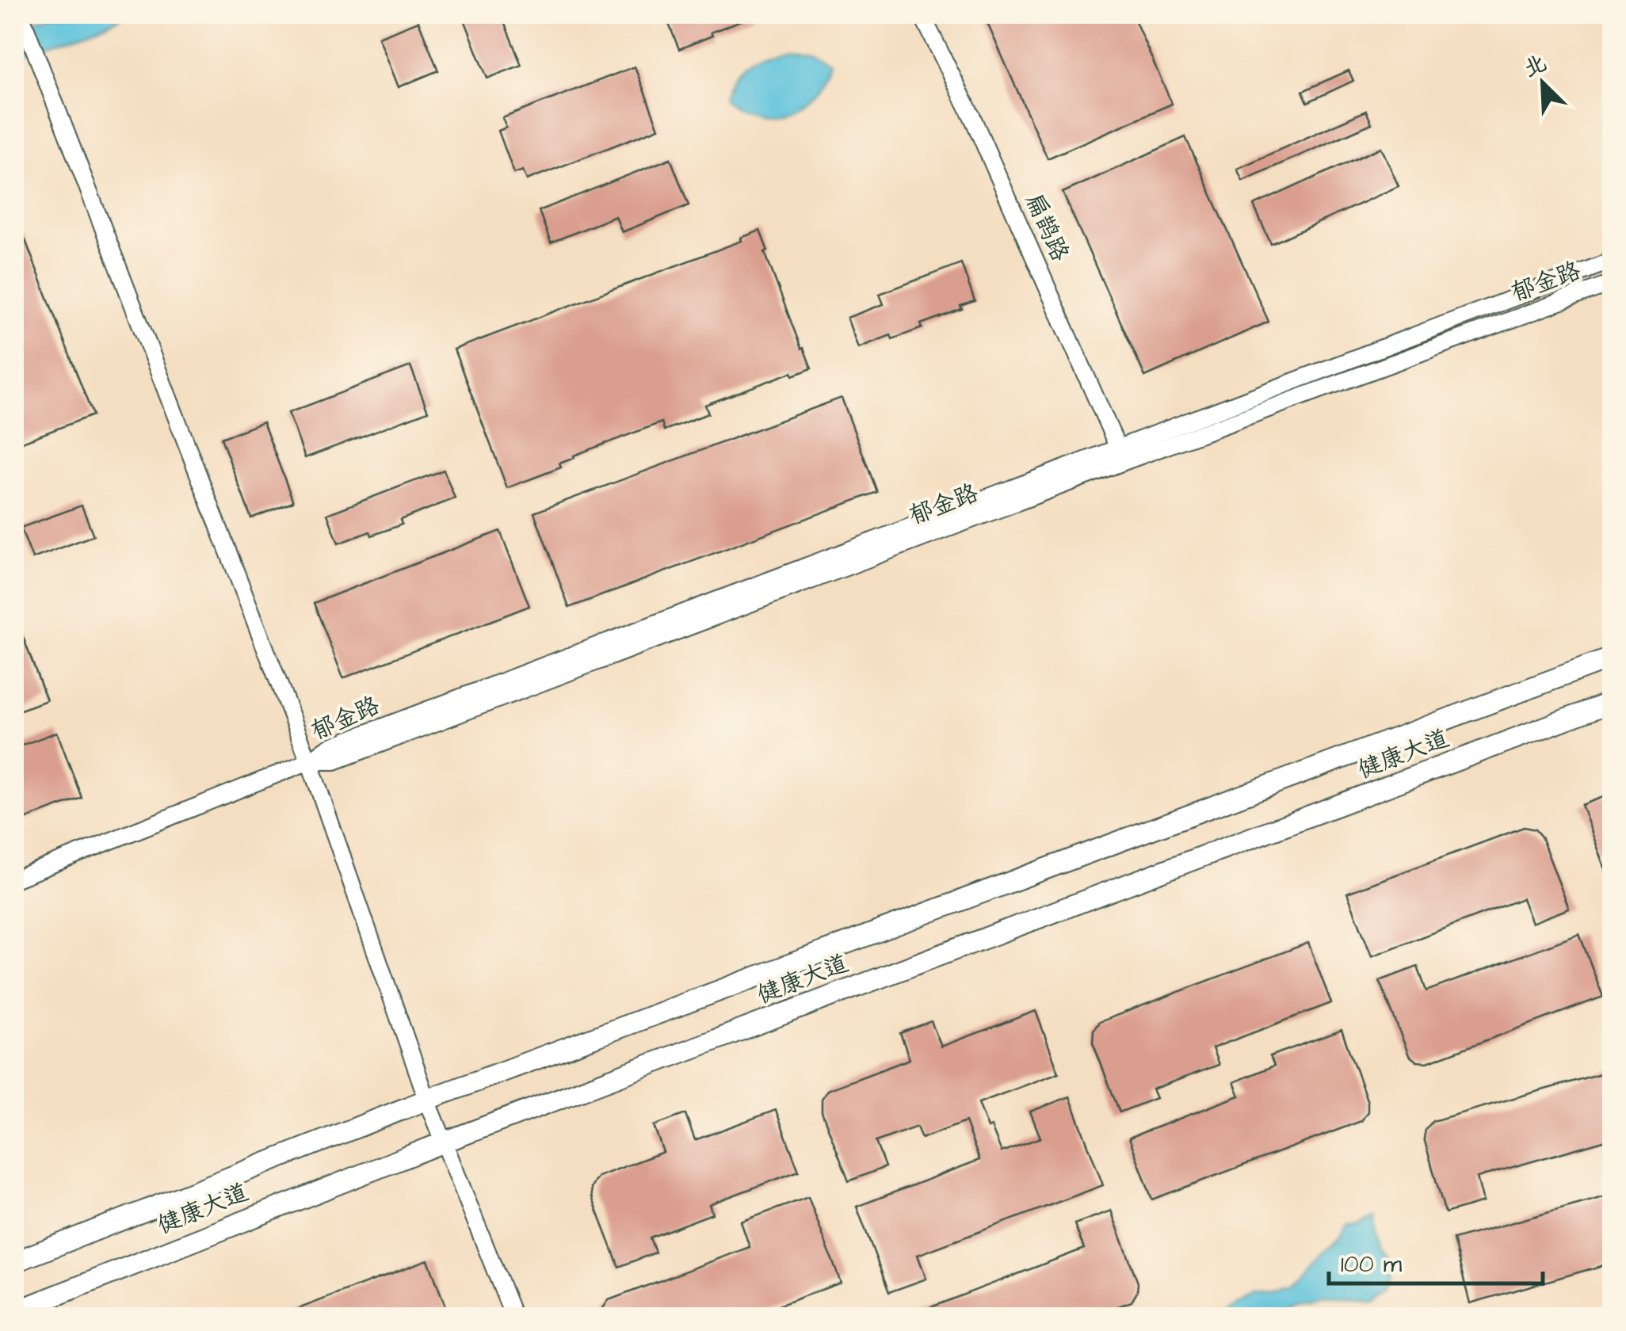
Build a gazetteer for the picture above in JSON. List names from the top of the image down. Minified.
{"streets":{"main road":["健康大道"],"street":["扁鹊路","郁金路"]},"crossings":[["扁鹊路","郁金路"]],"scale_bar":"100 m","north":"top left"}
